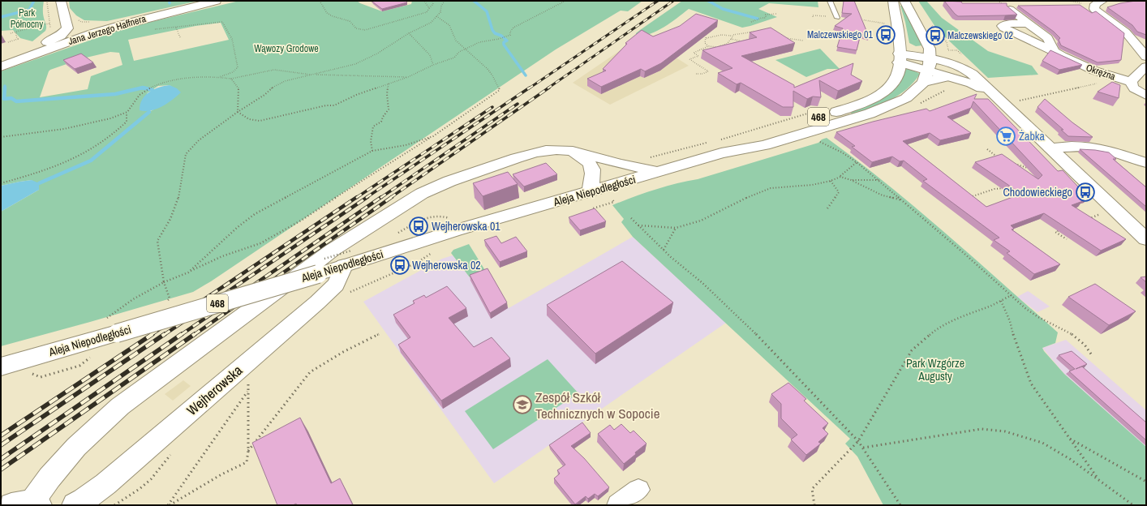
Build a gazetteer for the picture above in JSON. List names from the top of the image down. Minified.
{"streets":{"main road":["Jana Jerzego Haffnera","468","Aleja Niepodległości","Wejherowska"],"street":["Okrężna"]},"crossings":[["Aleja Niepodległości","Wejherowska"]],"parks":["Park Północny","Wąwozy Grodowe","Park Wzgórze Augusty"],"places":{"bus stop":["Malczewskiego 01","Malczewskiego 02","Chodowieckiego","Wejherowska 01","Wejherowska 02"],"supermarket":["Żabka"],"school or university":["Zespół Szkół Technicznych w Sopocie"]}}
